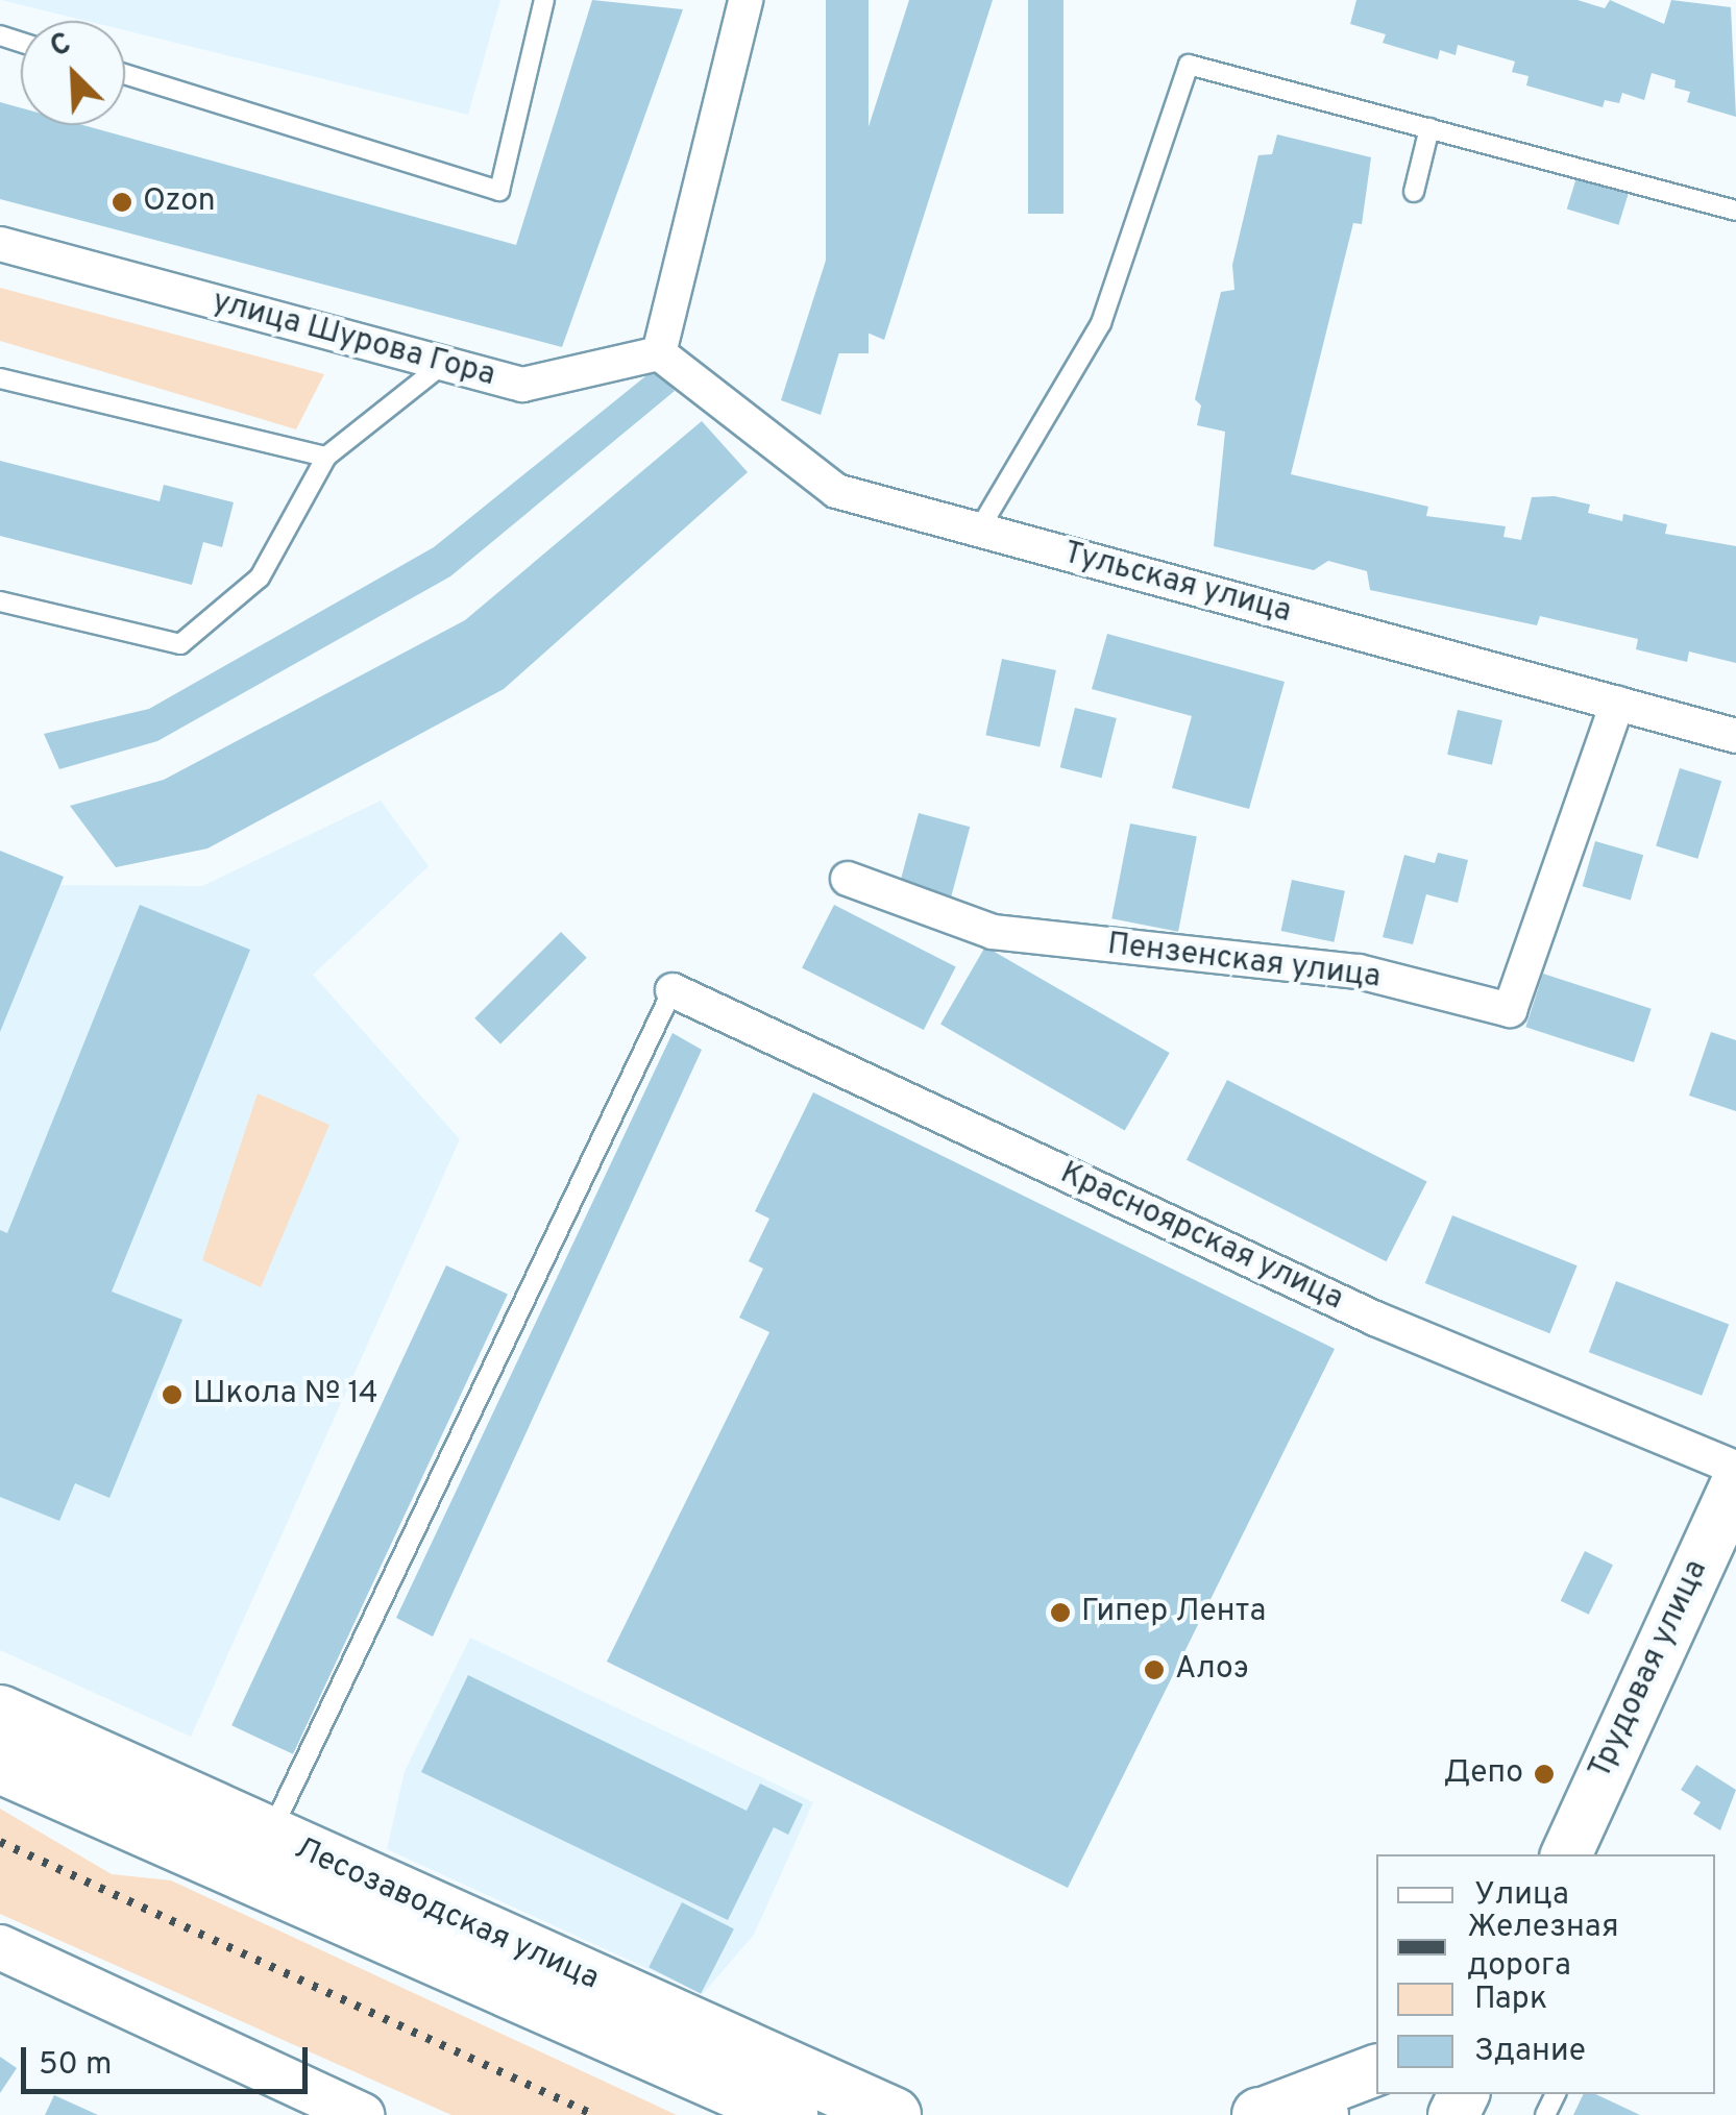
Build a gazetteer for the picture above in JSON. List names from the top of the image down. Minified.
{"streets":{"main road":["Трудовая улица","Лесозаводская улица"],"street":["улица Шурова Гора","Тульская улица","Пензенская улица","Красноярская улица"]},"crossings":[["улица Шурова Гора","Тульская улица"],["Тульская улица","Пензенская улица"]],"places":["Ozon","Школа № 14","Гипер Лента","Алоэ","Депо"],"legend":["Улица","Железная дорога","Парк","Здание"],"scale_bar":"50 m","north":"top left"}
